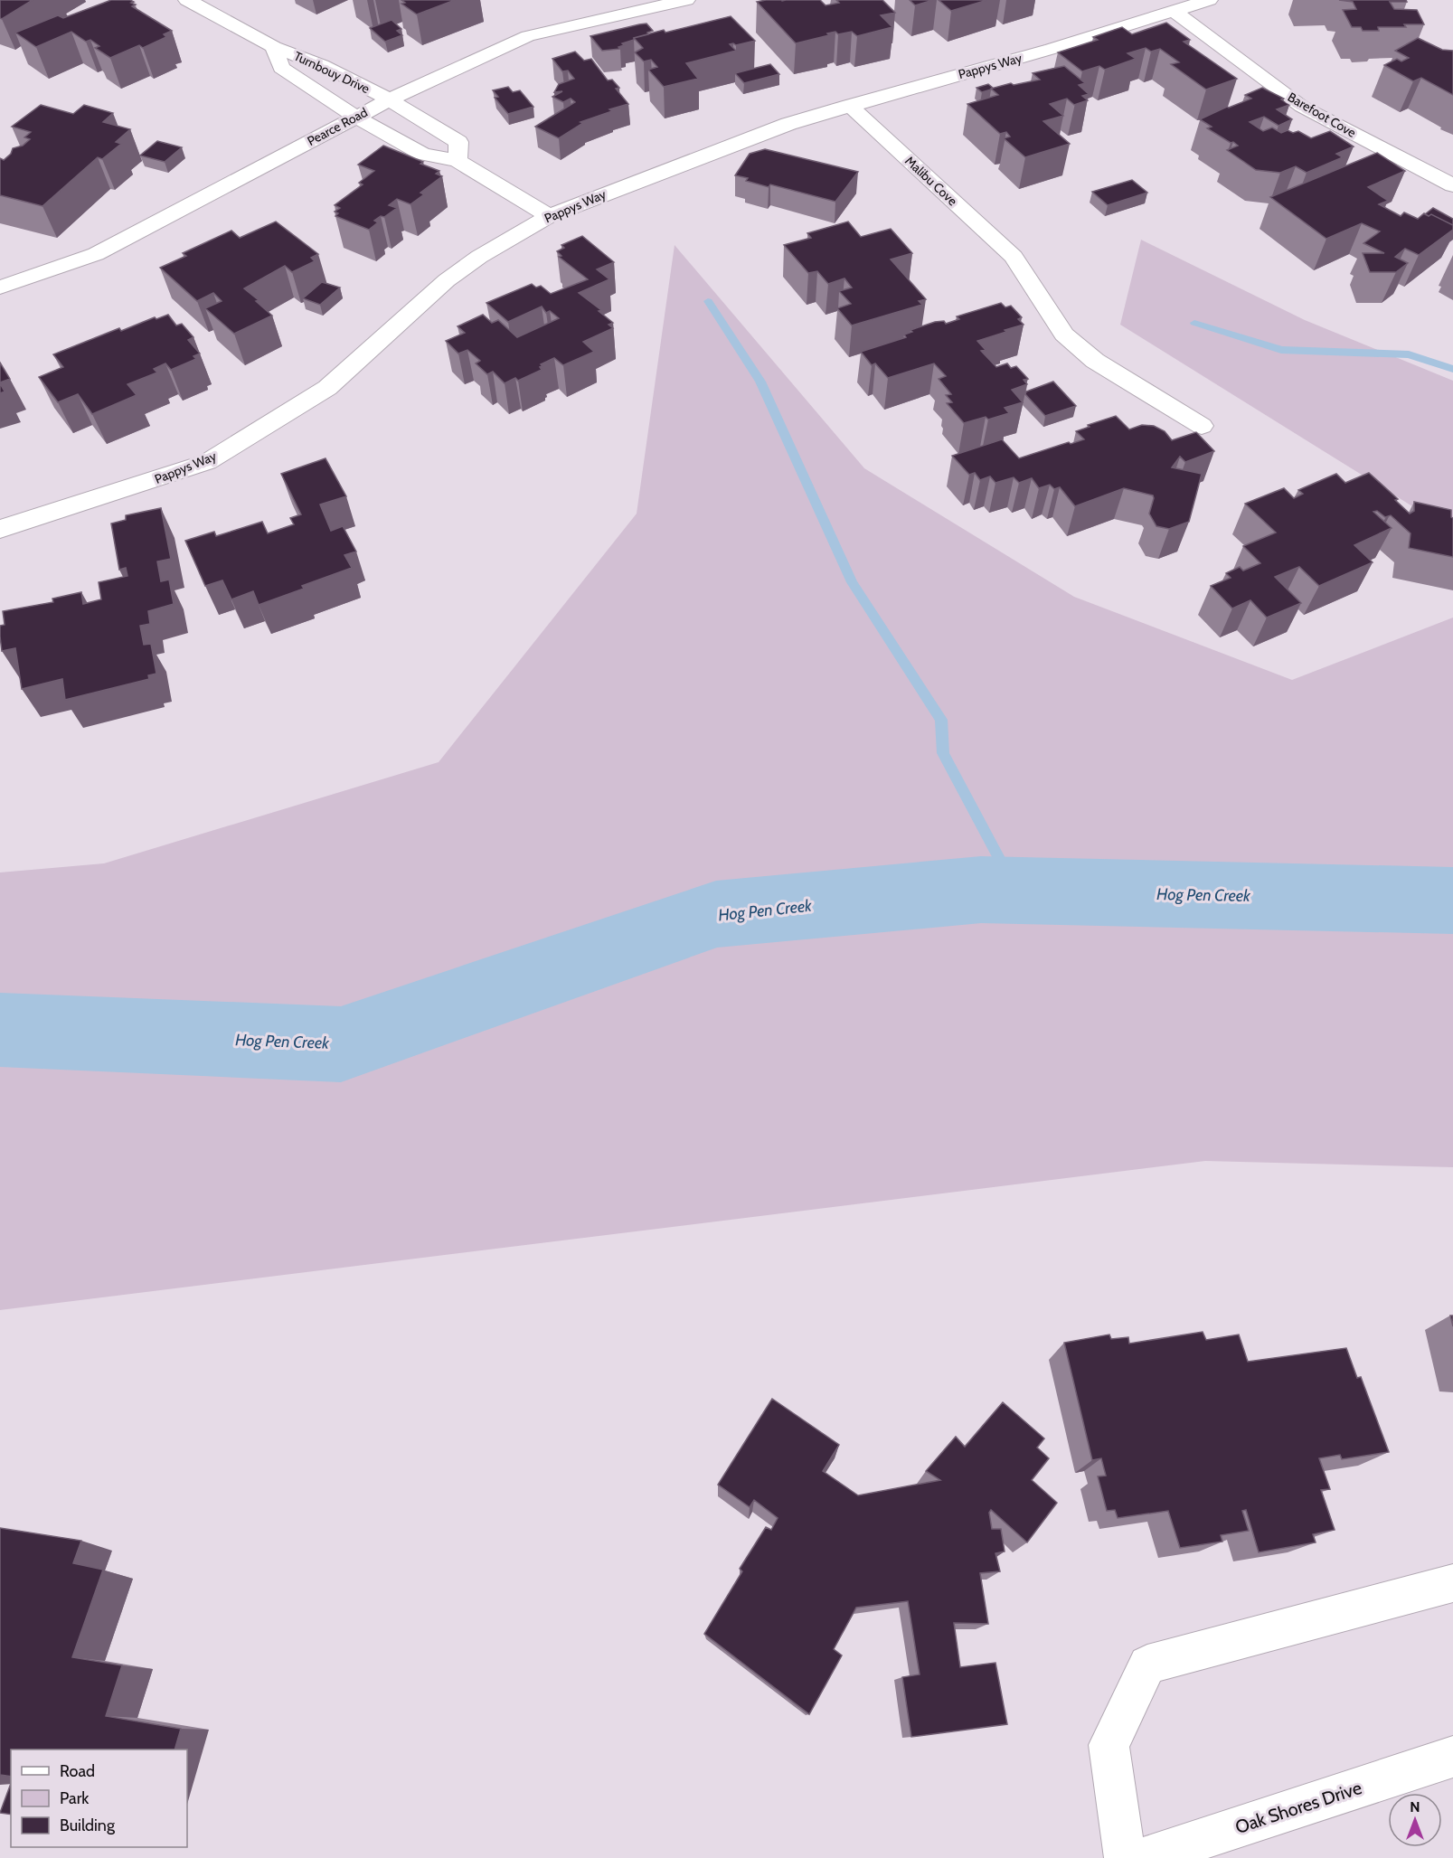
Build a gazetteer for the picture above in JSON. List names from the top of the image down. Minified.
{"streets":{"street":["Pappys Way","Turnbouy Drive","Barefoot Cove","Pearce Road","Malibu Cove","Oak Shores Drive"]},"crossings":[["Pappys Way","Turnbouy Drive"],["Pappys Way","Barefoot Cove"],["Pappys Way","Malibu Cove"],["Turnbouy Drive","Pearce Road"]],"water":["Hog Pen Creek"],"legend":["Road","Park","Building"],"north":"top"}
